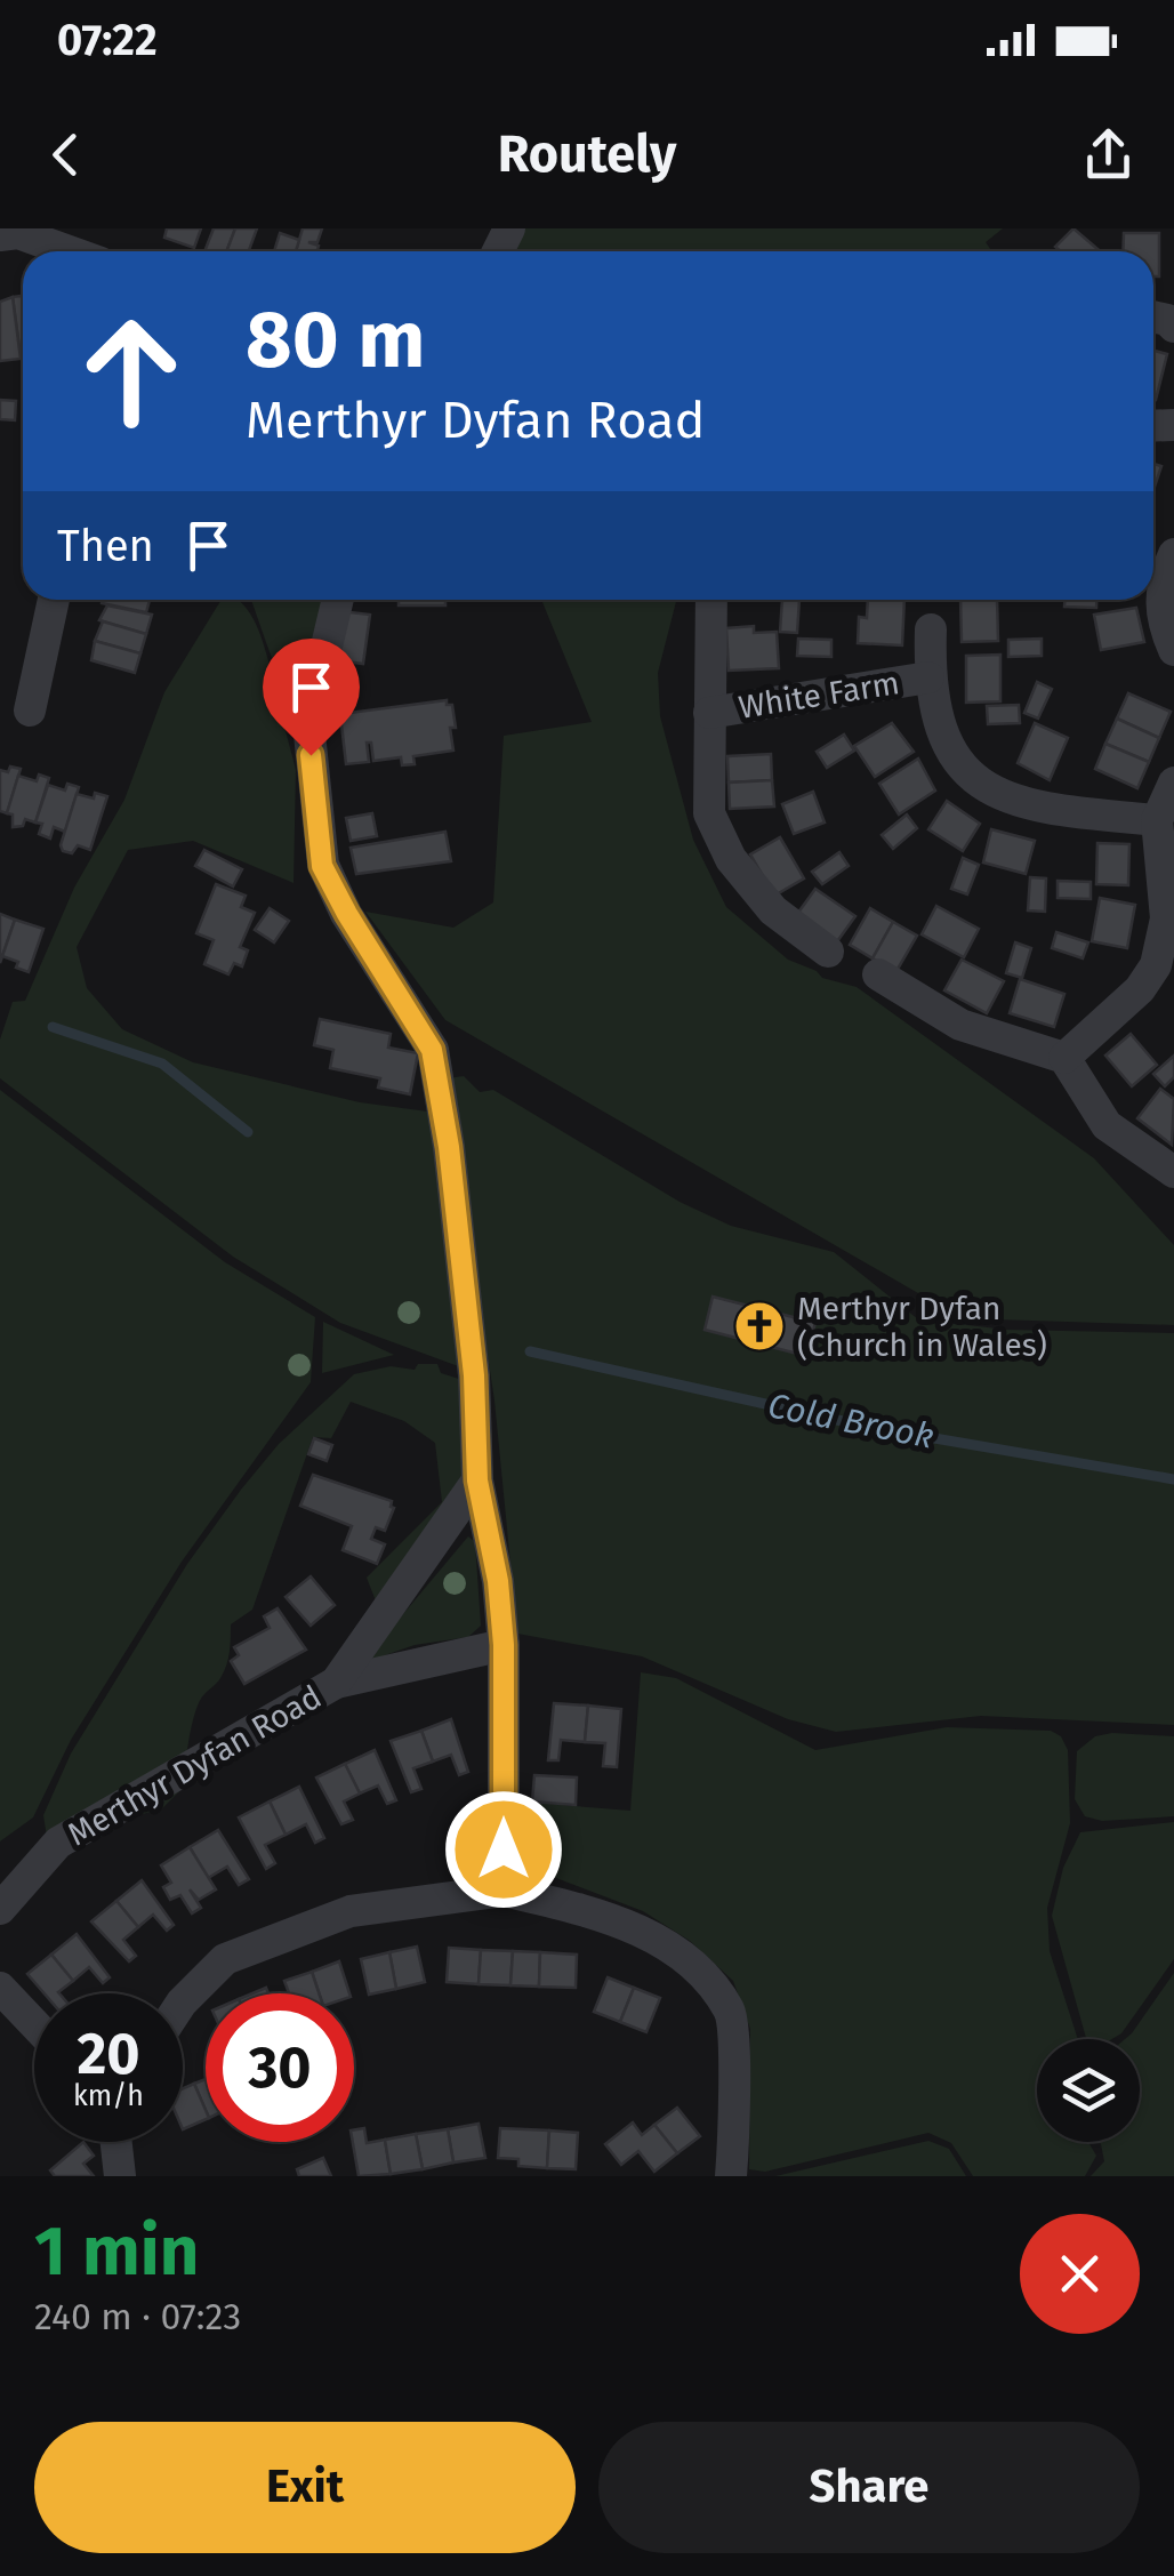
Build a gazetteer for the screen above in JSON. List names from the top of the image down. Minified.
{"streets":{"street":["White Farm","Merthyr Dyfan Road"]},"water":["Cold Brook"],"places":{"church":["Merthyr Dyfan (Church in Wales)"]},"page":{"status":"07:22","header":"Routely","turn":["80 m","Merthyr Dyfan Road"],"then":"Then","speed":"20 km/h","limit":"30","heading":["1 min","240 m · 07:23"],"buttons":["Exit","Share"]}}
